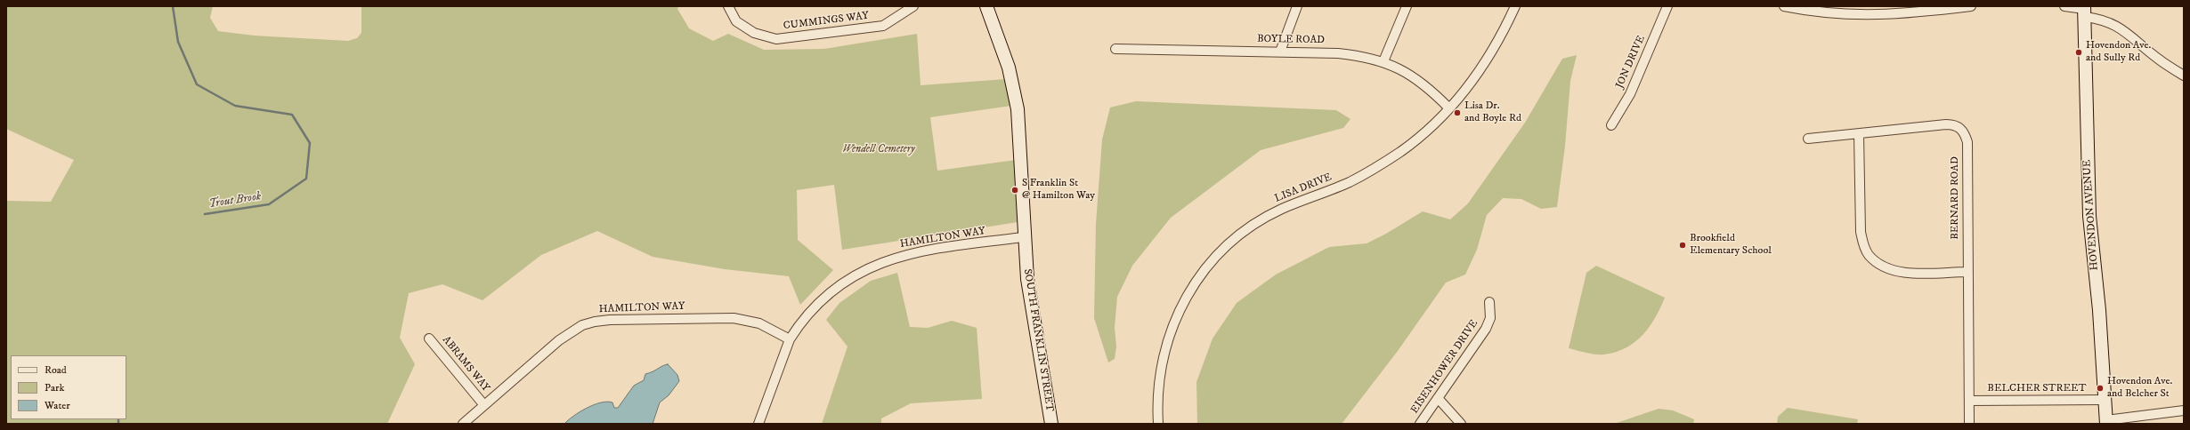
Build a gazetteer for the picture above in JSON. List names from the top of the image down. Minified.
{"streets":{"main road":["HOVENDON AVENUE","SOUTH FRANKLIN STREET"],"street":["CUMMINGS WAY","BOYLE ROAD","JON DRIVE","LISA DRIVE","BERNARD ROAD","HAMILTON WAY","ABRAMS WAY","EISENHOWER DRIVE","BELCHER STREET"]},"crossings":[["BOYLE ROAD","LISA DRIVE"],["BERNARD ROAD","BELCHER STREET"],["HOVENDON AVENUE","BELCHER STREET"],["HAMILTON WAY","SOUTH FRANKLIN STREET"],["HAMILTON WAY","ABRAMS WAY"]],"water":["Trout Brook"],"parks":["Wendell Cemetery"],"places":["Hovendon Ave. and Sully Rd","Lisa Dr. and Boyle Rd","S Franklin St @ Hamilton Way","Brookfield Elementary School","Hovendon Ave. and Belcher St"],"legend":["Road","Park","Water"]}
